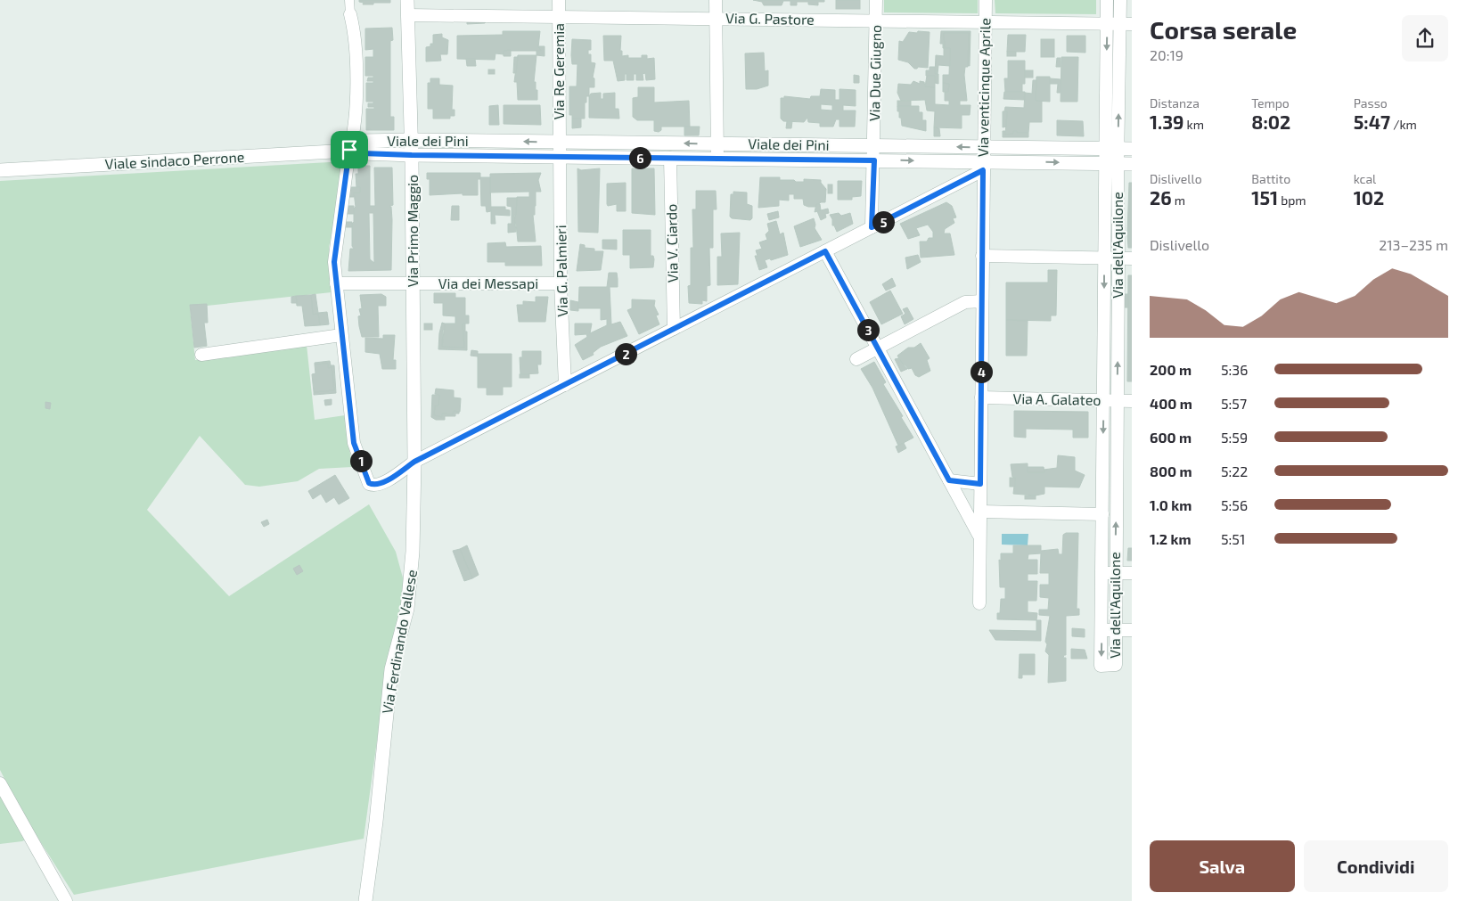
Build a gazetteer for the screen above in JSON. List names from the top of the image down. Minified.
{"streets":{"street":["Via G. Pastore","Via Re Geremia","Via Due Giugno","Via venticinque Aprile","Viale dei Pini","Viale sindaco Perrone","Via Primo Maggio","Via V. Ciardo","Via dell'Aquilone","Via G. Palmieri","Via dei Messapi","Via A. Galateo","Via Ferdinando Vallese"]},"crossings":[["Via G. Pastore","Via Re Geremia"],["Via G. Pastore","Via Due Giugno"],["Via G. Pastore","Via venticinque Aprile"],["Via G. Pastore","Via Primo Maggio"],["Via G. Pastore","Via dell'Aquilone"],["Via Re Geremia","Viale dei Pini"],["Via Re Geremia","Via G. Palmieri"],["Via Due Giugno","Viale dei Pini"],["Via venticinque Aprile","Viale dei Pini"],["Via venticinque Aprile","Via A. Galateo"],["Viale dei Pini","Viale sindaco Perrone"],["Viale dei Pini","Via Primo Maggio"],["Viale dei Pini","Via V. Ciardo"],["Viale dei Pini","Via dell'Aquilone"],["Viale dei Pini","Via G. Palmieri"],["Via Primo Maggio","Via dei Messapi"],["Via Primo Maggio","Via Ferdinando Vallese"],["Via dell'Aquilone","Via A. Galateo"],["Via G. Palmieri","Via dei Messapi"]],"page":{"heading":["Corsa serale","20:19"],"stats":[["Distanza","1.39 km"],["Tempo","8:02"],["Passo","5:47 /km"],["Dislivello","26 m"],["Battito","151 bpm"],["kcal","102"]],"pins":["6","5","3","2","4","1"],"chart":["Dislivello","213–235 m"],"list":[{"name":"200 m","note":"5:36"},{"name":"400 m","note":"5:57"},{"name":"600 m","note":"5:59"},{"name":"800 m","note":"5:22"},{"name":"1.0 km","note":"5:56"},{"name":"1.2 km","note":"5:51"}],"buttons":["Salva","Condividi"]}}
